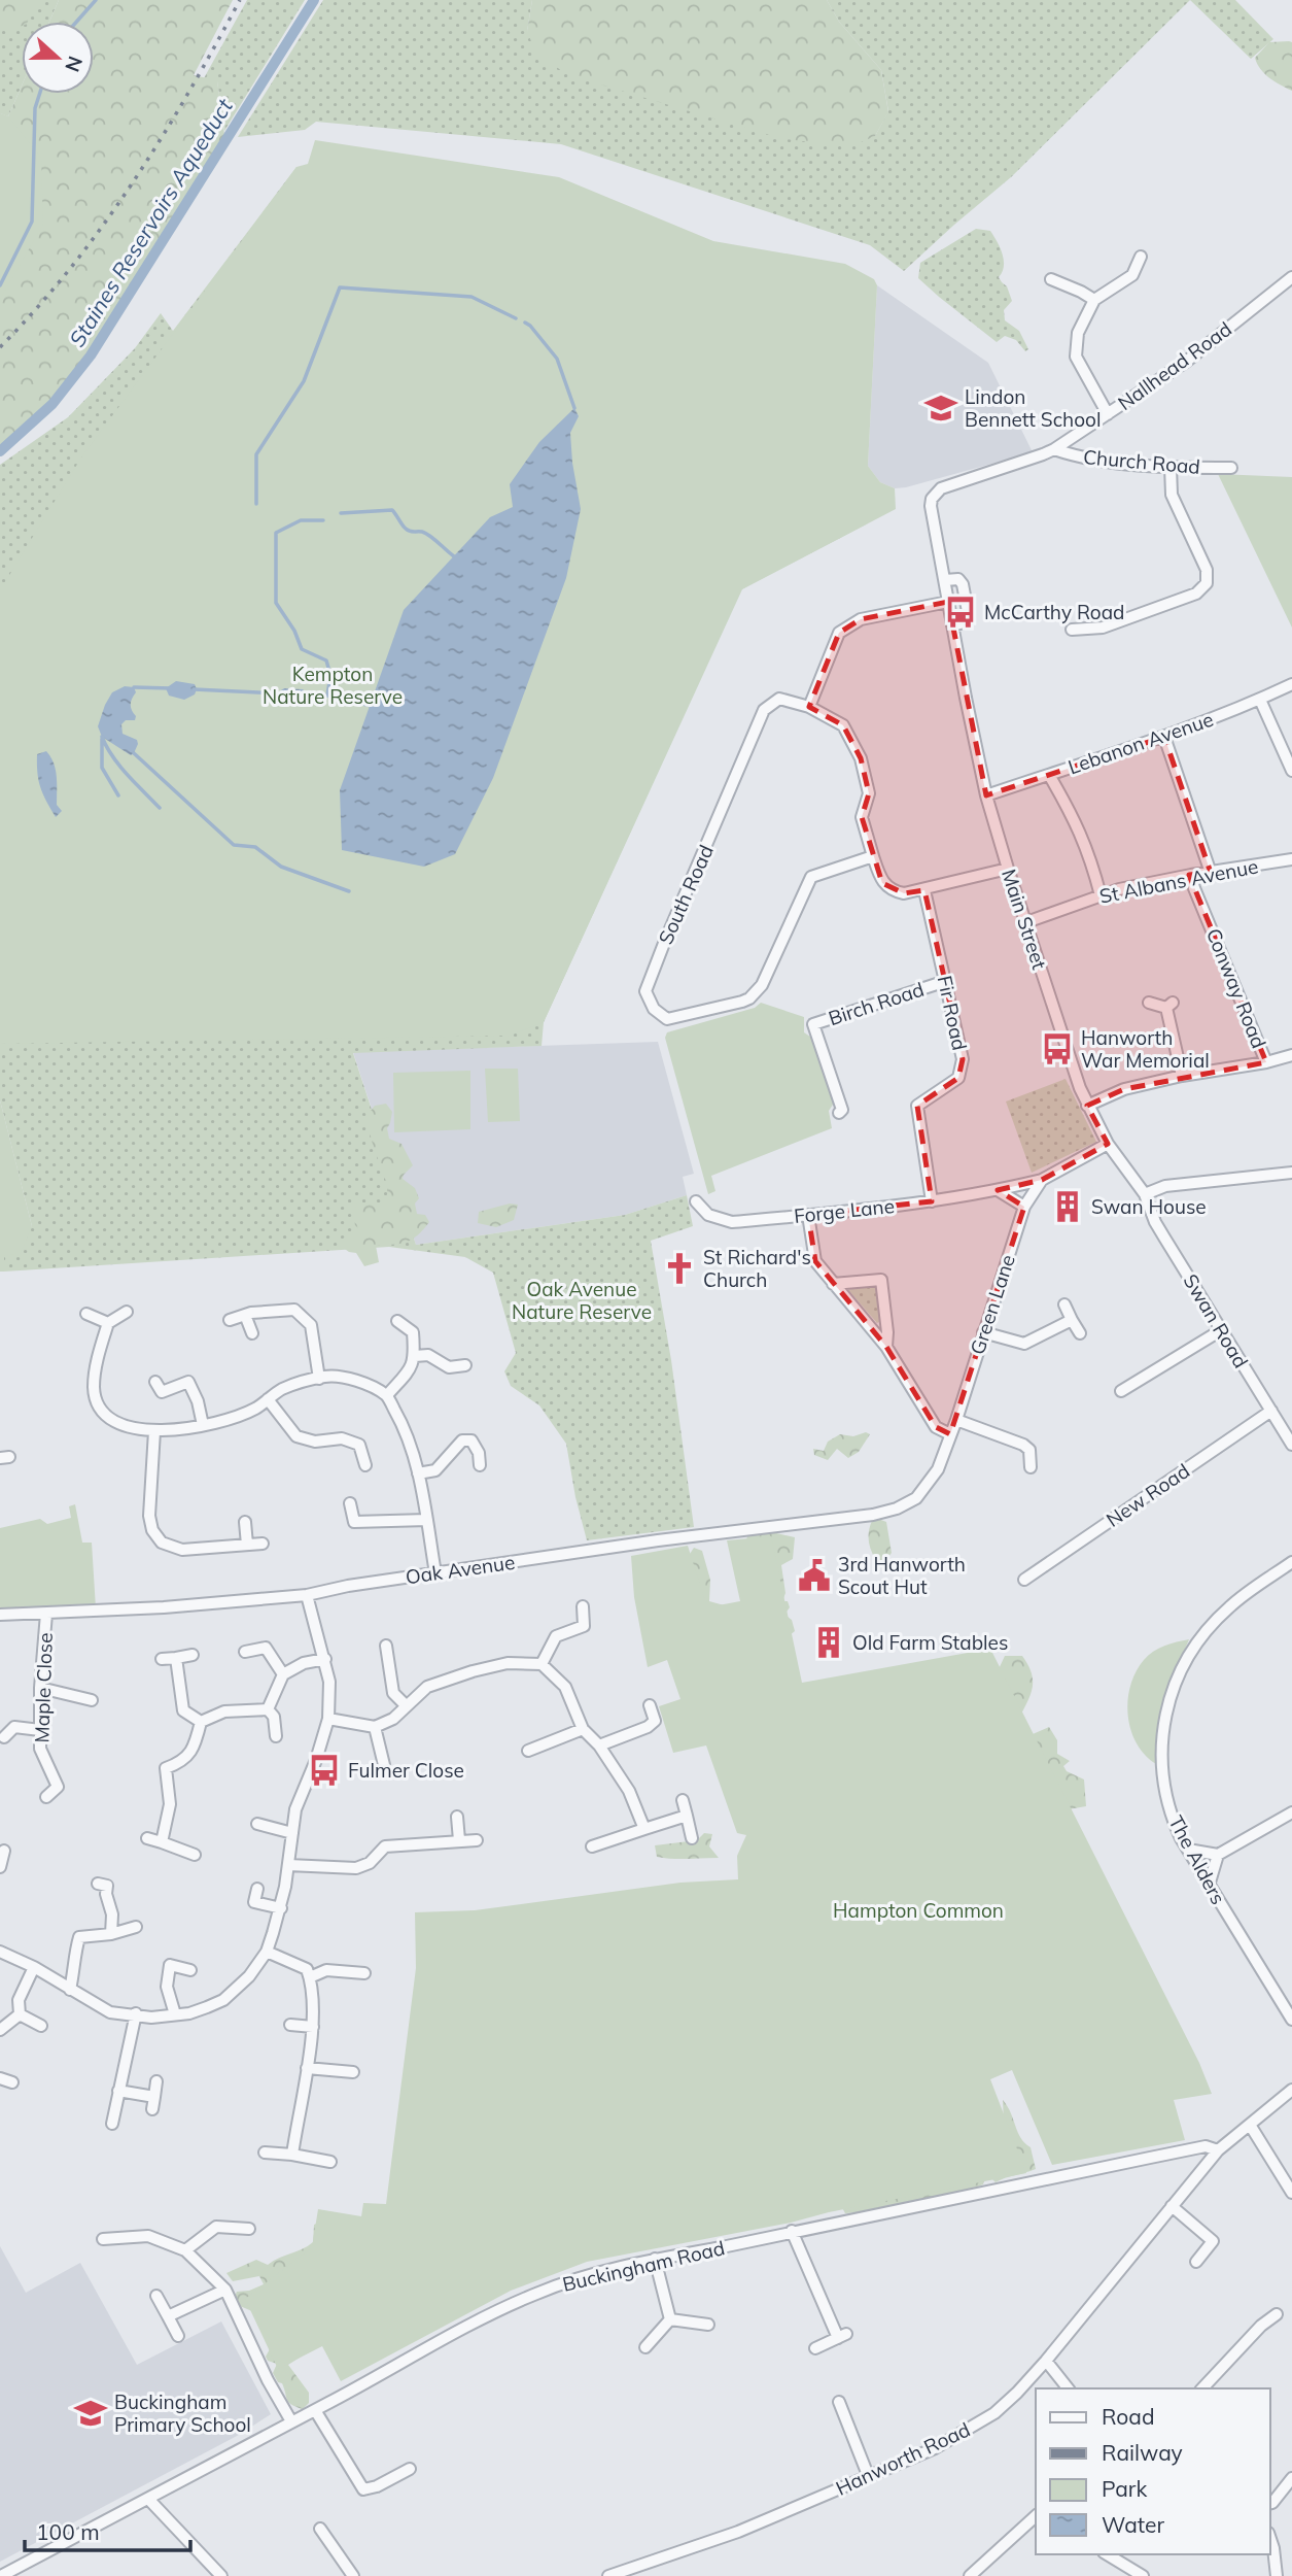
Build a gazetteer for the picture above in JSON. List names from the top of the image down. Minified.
{"streets":{"street":["Nallhead Road","Church Road","Lebanon Avenue","St Albans Avenue","South Road","Main Street","Conway Road","Birch Road","Fir Road","Forge Lane","Green Lane","Swan Road","New Road","Oak Avenue","Maple Close","The Alders","Buckingham Road","Hanworth Road"]},"crossings":[["Nallhead Road","Church Road"],["Nallhead Road","Main Street"],["Church Road","Main Street"],["Lebanon Avenue","Main Street"],["St Albans Avenue","Main Street"],["St Albans Avenue","Conway Road"],["South Road","Main Street"],["South Road","Fir Road"],["Main Street","Conway Road"],["Main Street","Green Lane"],["Main Street","Swan Road"],["Birch Road","Fir Road"],["Fir Road","Forge Lane"],["Forge Lane","Green Lane"],["Green Lane","Oak Avenue"],["Swan Road","New Road"],["Oak Avenue","Maple Close"],["Buckingham Road","Hanworth Road"]],"water":["Staines Reservoirs Aqueduct"],"parks":["Kempton Nature Reserve","Oak Avenue Nature Reserve","Hampton Common"],"places":{"school or university":["Lindon Bennett School","Buckingham Primary School"],"bus stop":["McCarthy Road","Hanworth War Memorial","Fulmer Close"],"building":["Swan House","Old Farm Stables"],"church":["St Richard's Church"],"public building":["3rd Hanworth Scout Hut"]},"legend":["Road","Railway","Park","Water"],"scale_bar":"100 m","north":"right"}
